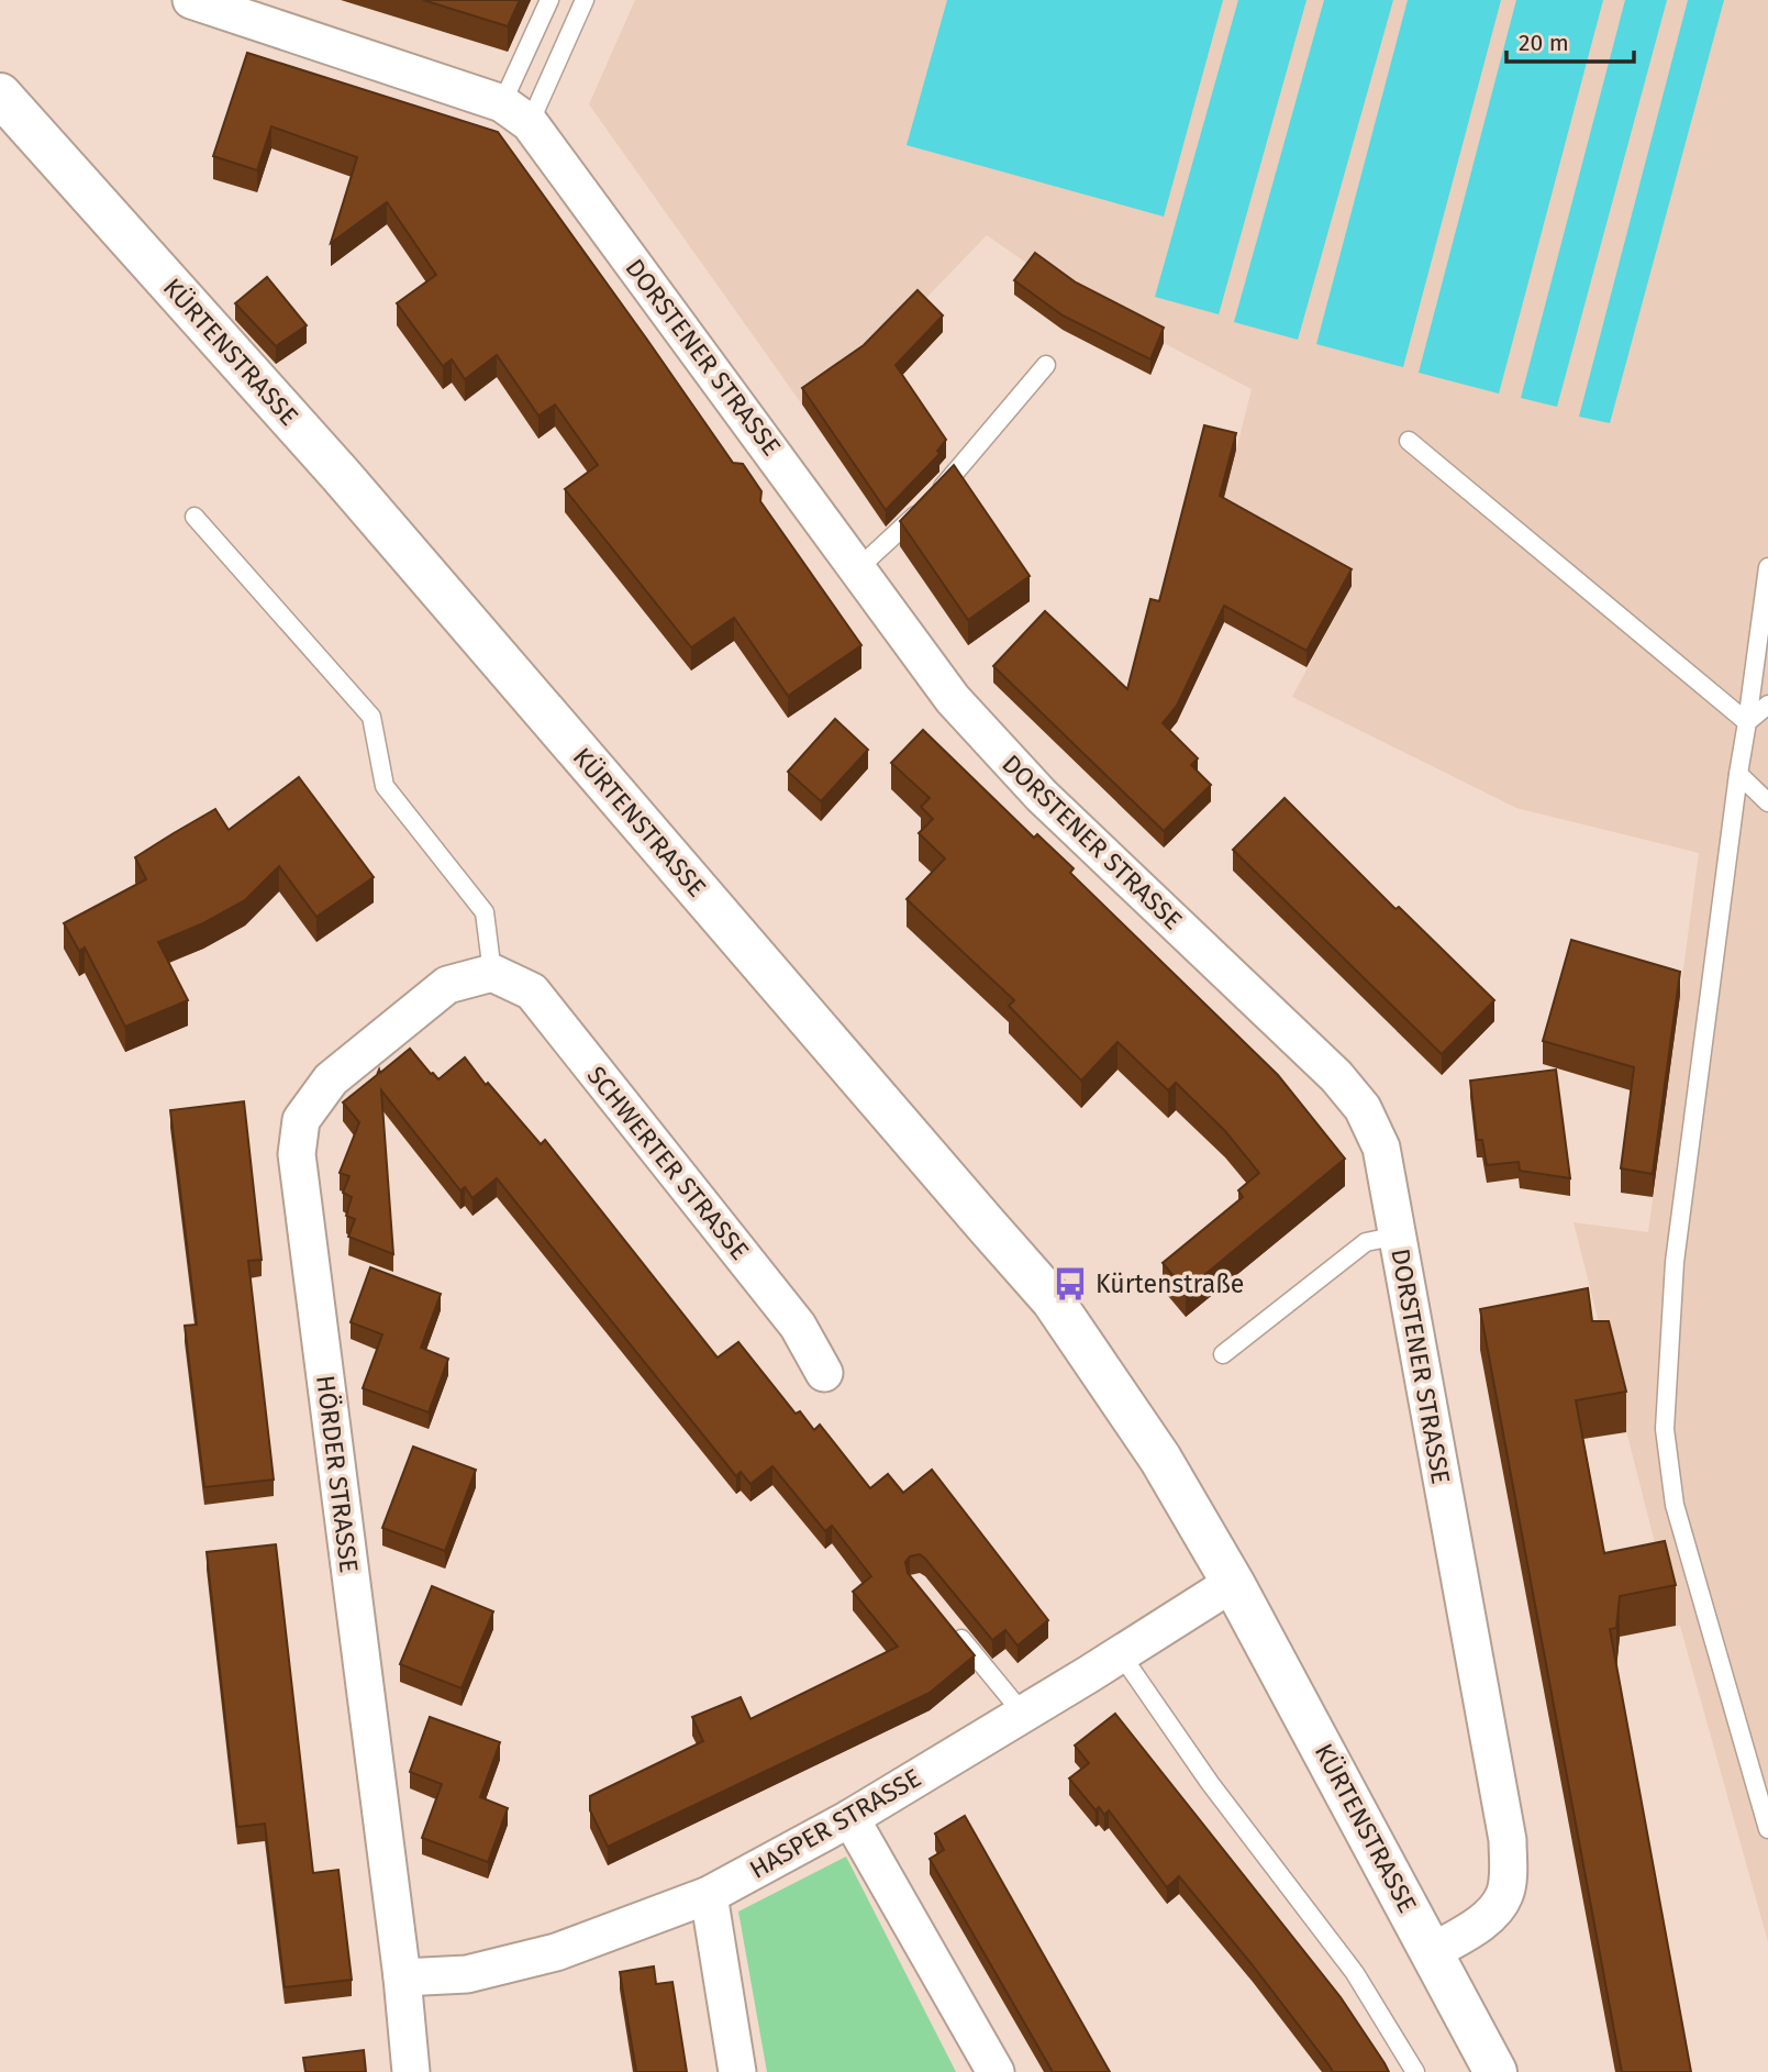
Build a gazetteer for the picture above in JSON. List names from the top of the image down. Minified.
{"streets":{"main road":["KÜRTENSTRASSE"],"street":["DORSTENER STRASSE","SCHWERTER STRASSE","HÖRDER STRASSE","HASPER STRASSE"]},"crossings":[["KÜRTENSTRASSE","DORSTENER STRASSE"],["KÜRTENSTRASSE","HASPER STRASSE"],["SCHWERTER STRASSE","HÖRDER STRASSE"],["HÖRDER STRASSE","HASPER STRASSE"]],"places":{"bus stop":["Kürtenstraße"]},"scale_bar":"20 m"}
